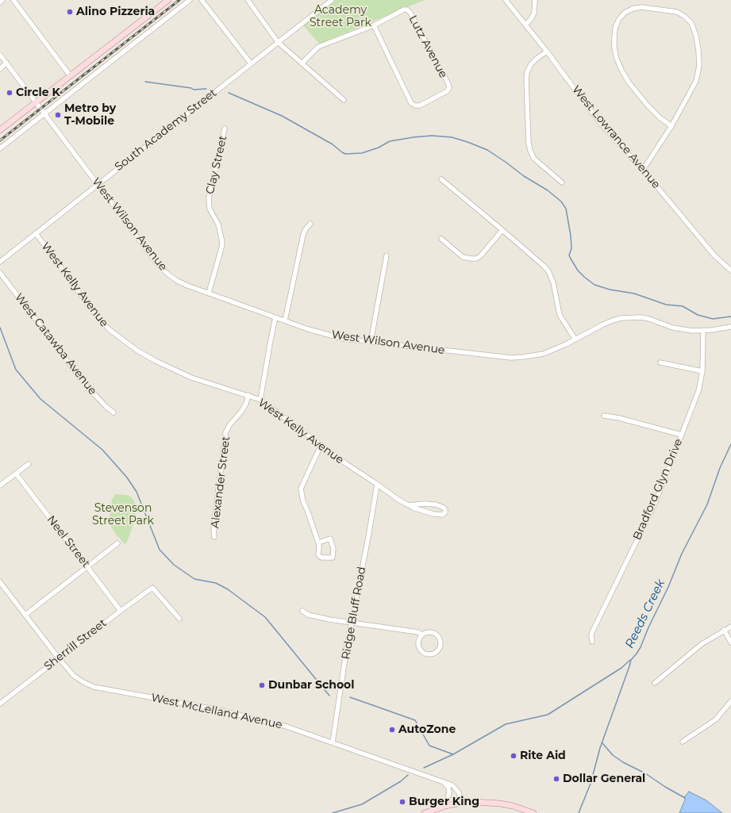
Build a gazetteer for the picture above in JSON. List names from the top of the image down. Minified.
{"streets":{"street":["Lutz Avenue","South Academy Street","West Lowrance Avenue","Clay Street","West Wilson Avenue","West Kelly Avenue","West Catawba Avenue","Alexander Street","Bradford Glyn Drive","Neel Street","Ridge Bluff Road","Sherrill Street","West McLelland Avenue"]},"crossings":[["South Academy Street","West Wilson Avenue"],["South Academy Street","West Kelly Avenue"],["Clay Street","West Wilson Avenue"],["West Wilson Avenue","Bradford Glyn Drive"],["West Kelly Avenue","Alexander Street"],["West Kelly Avenue","Ridge Bluff Road"],["Neel Street","Sherrill Street"],["Ridge Bluff Road","West McLelland Avenue"],["Sherrill Street","West McLelland Avenue"]],"water":["Reeds Creek"],"parks":["Academy Street Park","Stevenson Street Park"],"places":["Alino Pizzeria","Circle K","Metro by T-Mobile","Dunbar School","AutoZone","Rite Aid","Dollar General","Burger King"]}
